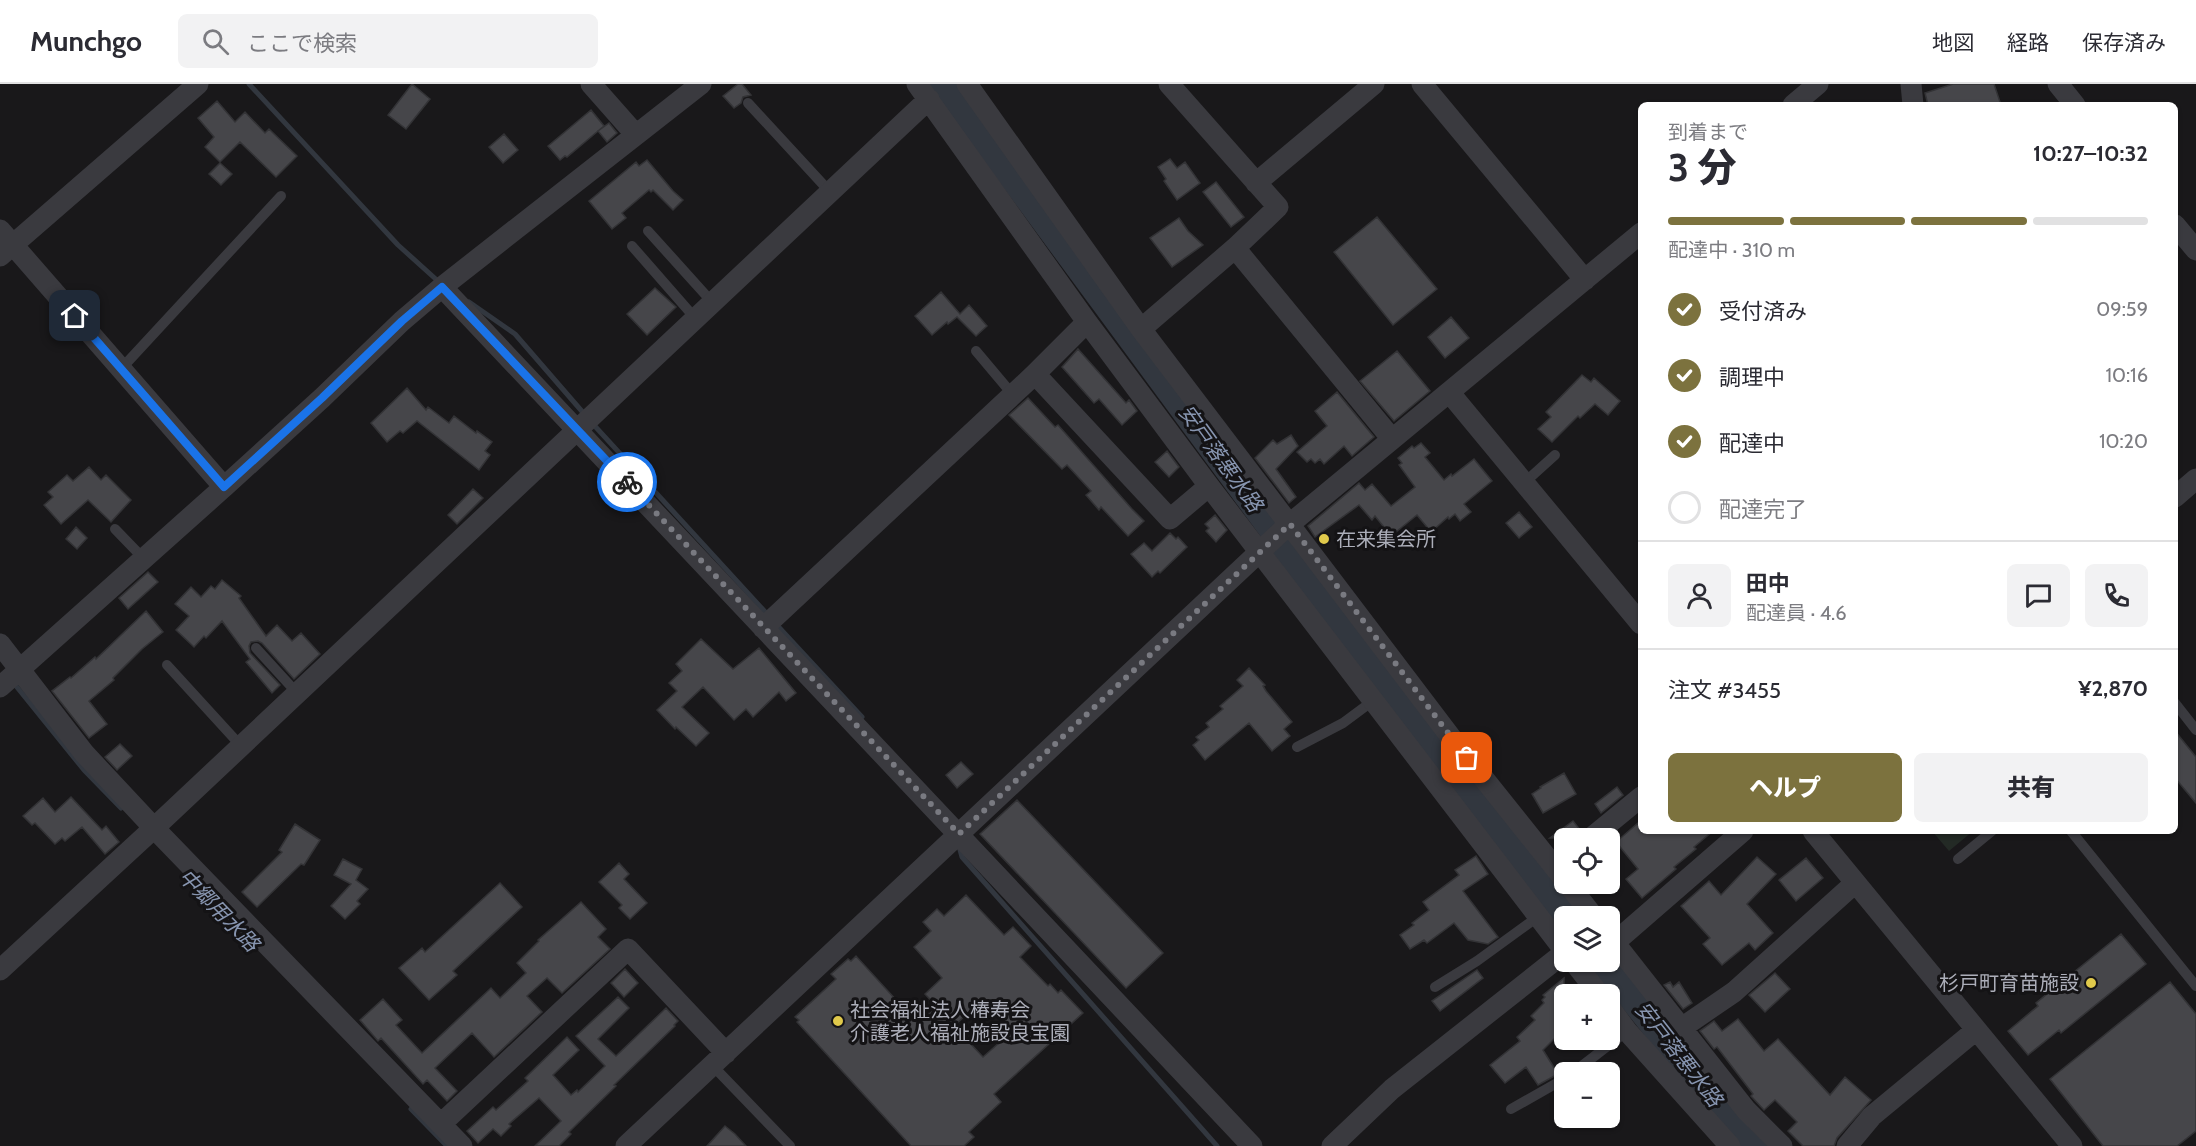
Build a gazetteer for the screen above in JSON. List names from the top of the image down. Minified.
{"water":["安戸落悪水路","中郷用水路"],"places":["在来集会所","杉戸町育苗施設","社会福祉法人椿寿会 介護老人福祉施設良宝園"],"page":{"header":"Munchgo","search":"ここで検索","nav":["地図","経路","保存済み"],"heading":["3 分","到着まで","10:27–10:32"],"panel":["田中","配達員 · 4.6","注文 #3455","¥2,870"],"bar":"配達中 · 310 m","list":[["受付済み","09:59"],["調理中","10:16"],["配達中","10:20"],"配達完了"],"buttons":["ヘルプ","共有"],"map_buttons":["+","−"]}}
